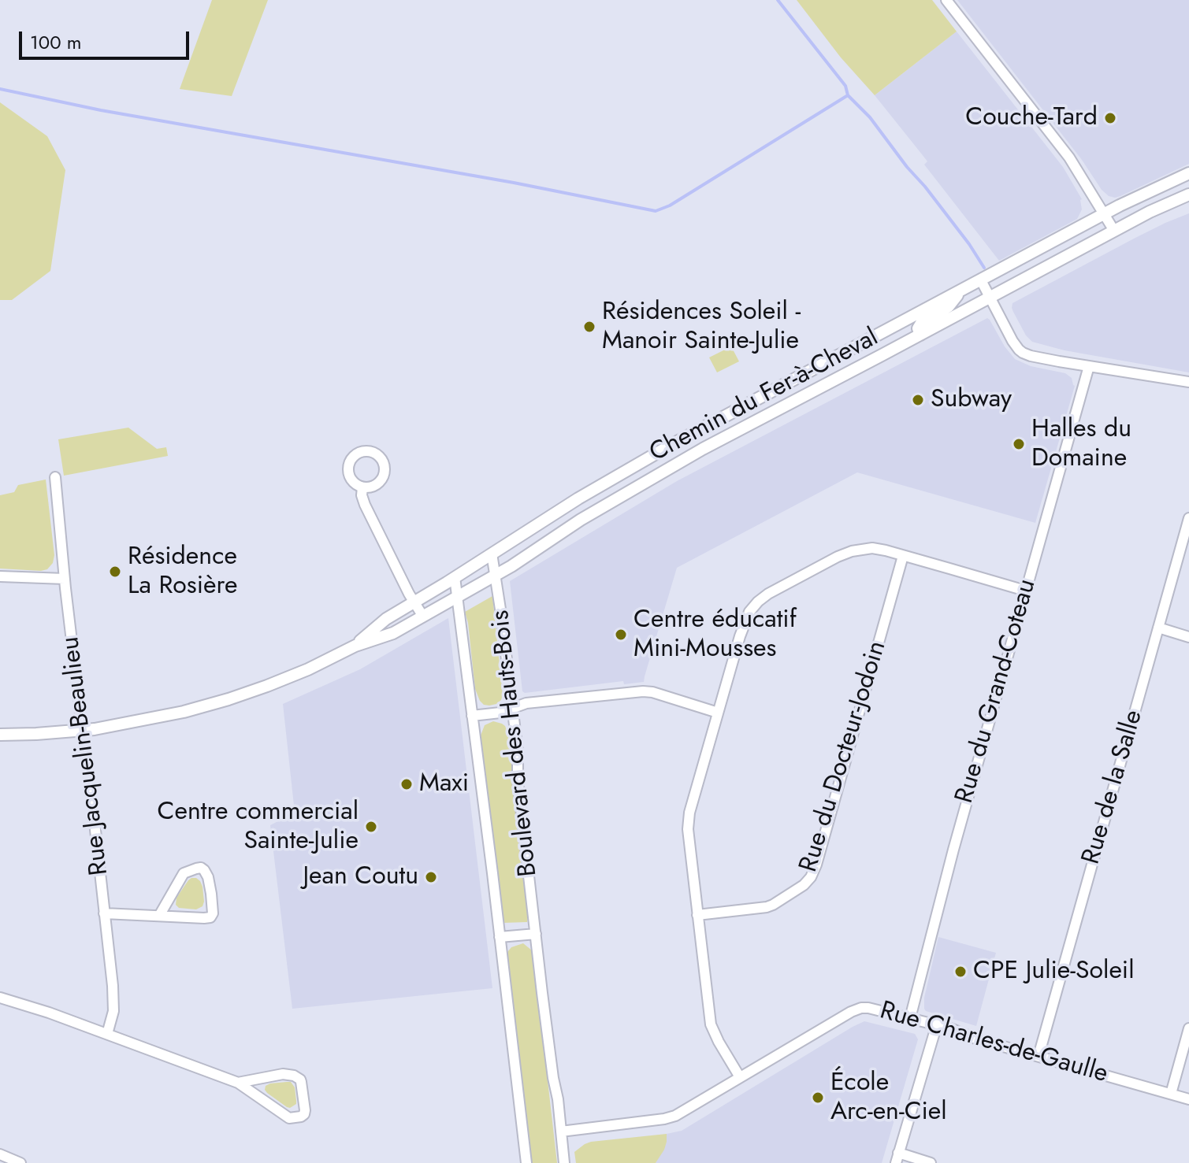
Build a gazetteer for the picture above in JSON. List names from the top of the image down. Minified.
{"streets":{"street":["Chemin du Fer-à-Cheval","Rue du Grand-Coteau","Boulevard des Hauts-Bois","Rue Jacquelin-Beaulieu","Rue du Docteur-Jodoin","Rue de la Salle","Rue Charles-de-Gaulle"]},"crossings":[["Chemin du Fer-à-Cheval","Boulevard des Hauts-Bois"],["Chemin du Fer-à-Cheval","Rue Jacquelin-Beaulieu"],["Rue du Grand-Coteau","Rue Charles-de-Gaulle"],["Boulevard des Hauts-Bois","Rue Charles-de-Gaulle"],["Rue de la Salle","Rue Charles-de-Gaulle"]],"places":["Couche-Tard","Résidences Soleil - Manoir Sainte-Julie","Subway","Halles du Domaine","Résidence La Rosière","Centre éducatif Mini-Mousses","Maxi","Centre commercial Sainte-Julie","Jean Coutu","CPE Julie-Soleil","École Arc-en-Ciel"],"scale_bar":"100 m"}
